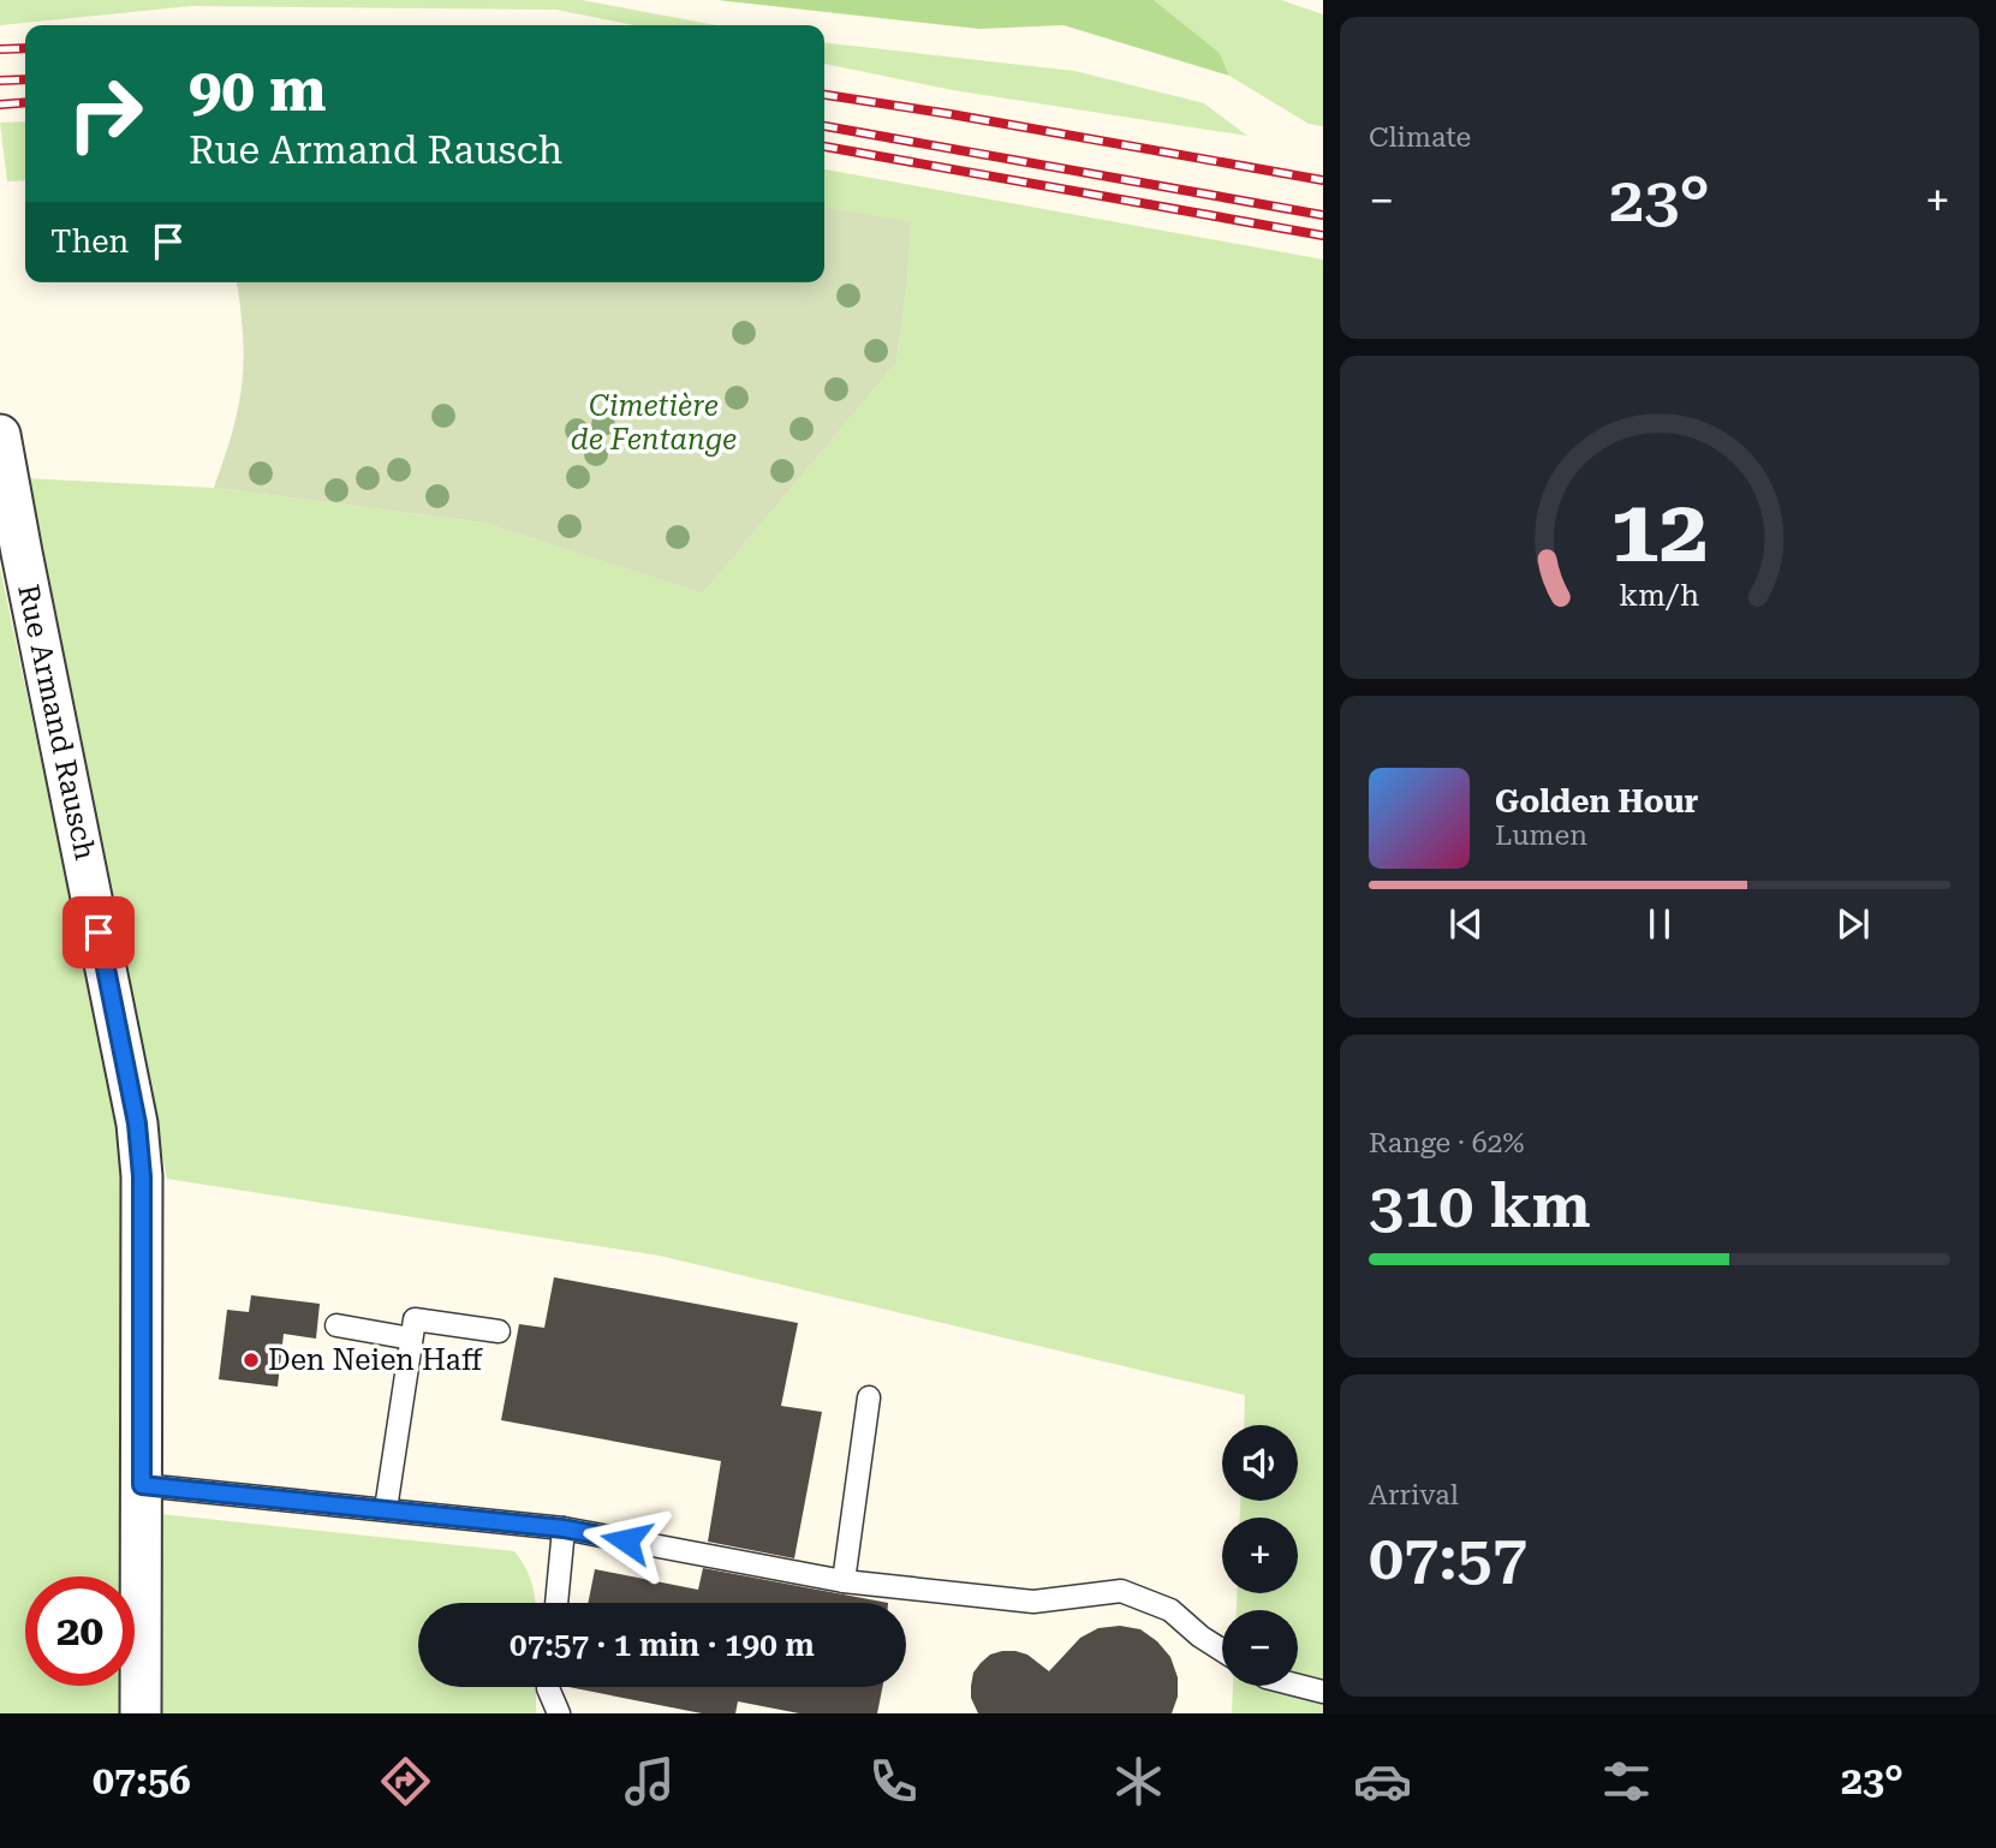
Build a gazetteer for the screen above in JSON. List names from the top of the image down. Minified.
{"streets":{"street":["Rue Armand Rausch"]},"parks":["Cimetière de Fentange"],"places":["Den Neien Haff"],"page":{"tile":["Climate",["Range · 62%","310 km"],["Arrival","07:57"]],"turn":["90 m","Rue Armand Rausch"],"heat":["−","23°","+"],"then":"Then","song":["Golden Hour","Lumen"],"map_buttons":["+","−"],"limit":"20","trip":"07:57 · 1 min · 190 m","tabs":["07:56","23°"],"gauge":["12","km/h"]}}
